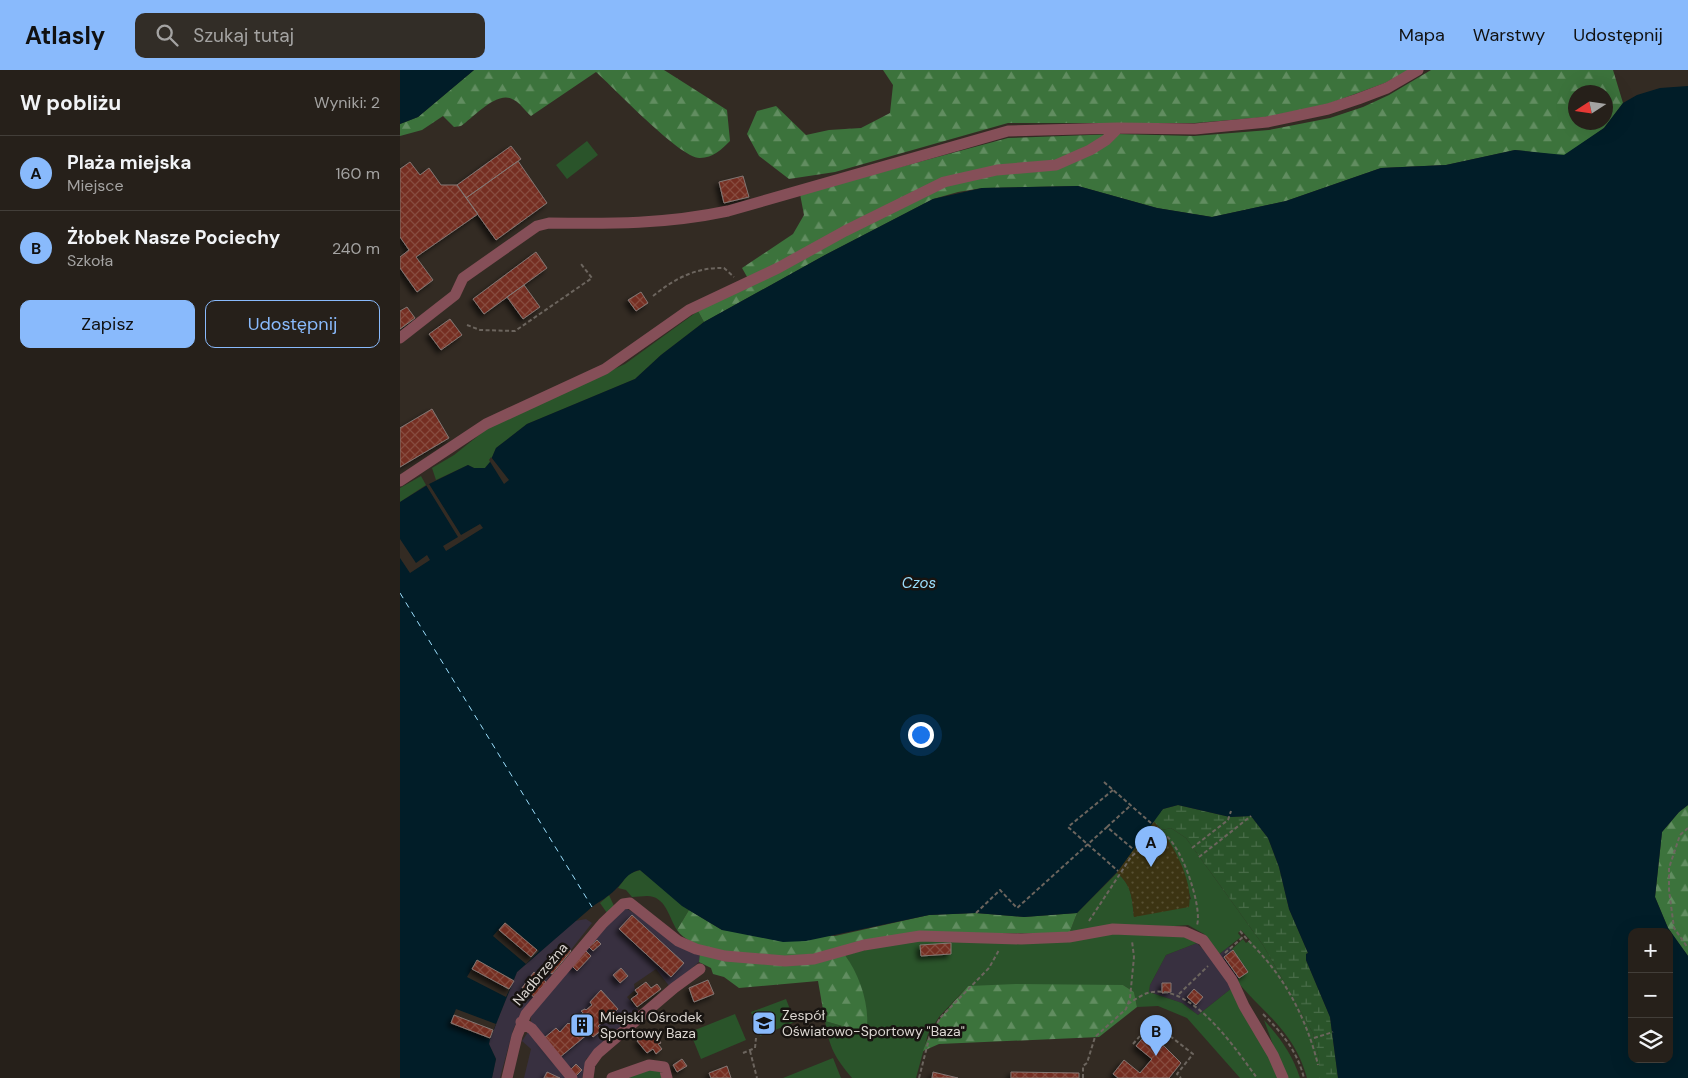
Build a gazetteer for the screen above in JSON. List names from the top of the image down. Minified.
{"streets":{"street":["Nadbrzeżna"]},"water":["Czos"],"places":{"school or university":["Zespół Oświatowo-Sportowy \"Baza\""],"building":["Miejski Ośrodek Sportowy Baza"]},"north":"left","page":{"header":"Atlasly","search":"Szukaj tutaj","nav":["Mapa","Warstwy","Udostępnij"],"heading":["W pobliżu","Wyniki: 2"],"list":[{"mark":"A","name":"Plaża miejska","note":"Miejsce","value":"160 m"},{"mark":"B","name":"Żłobek Nasze Pociechy","note":"Szkoła","value":"240 m"}],"buttons":["Zapisz","Udostępnij"],"pins":["A","B"],"map_buttons":["+","−"]}}
